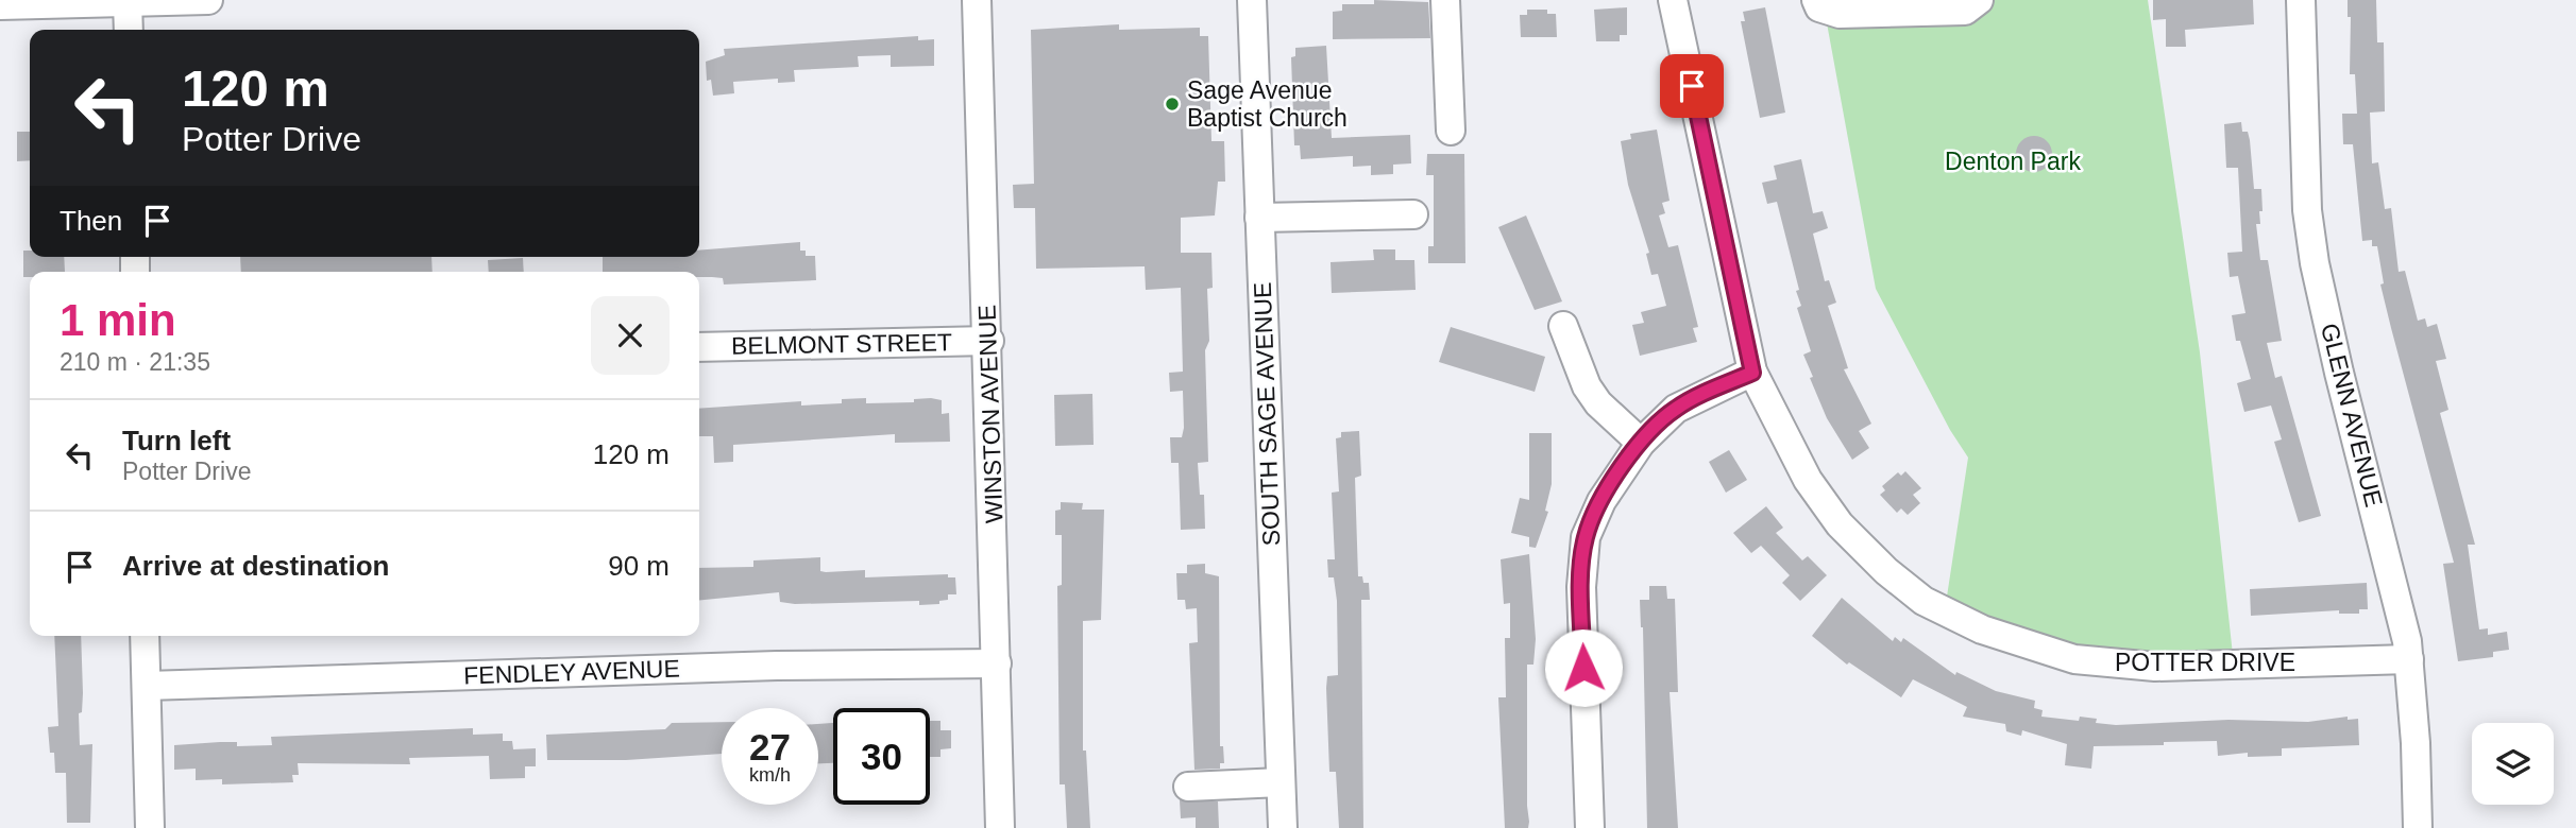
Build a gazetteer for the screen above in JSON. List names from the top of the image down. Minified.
{"streets":{"street":["BELMONT STREET","WINSTON AVENUE","SOUTH SAGE AVENUE","GLENN AVENUE","POTTER DRIVE","FENDLEY AVENUE"]},"crossings":[["BELMONT STREET","WINSTON AVENUE"],["WINSTON AVENUE","FENDLEY AVENUE"],["GLENN AVENUE","POTTER DRIVE"]],"parks":["Denton Park"],"places":["Sage Avenue Baptist Church"],"page":{"turn":["120 m","Potter Drive"],"then":"Then","heading":["1 min","210 m · 21:35"],"list":[{"name":"Turn left","note":"Potter Drive","value":"120 m"},{"name":"Arrive at destination","value":"90 m"}],"speed":"27 km/h","limit":"30"}}
